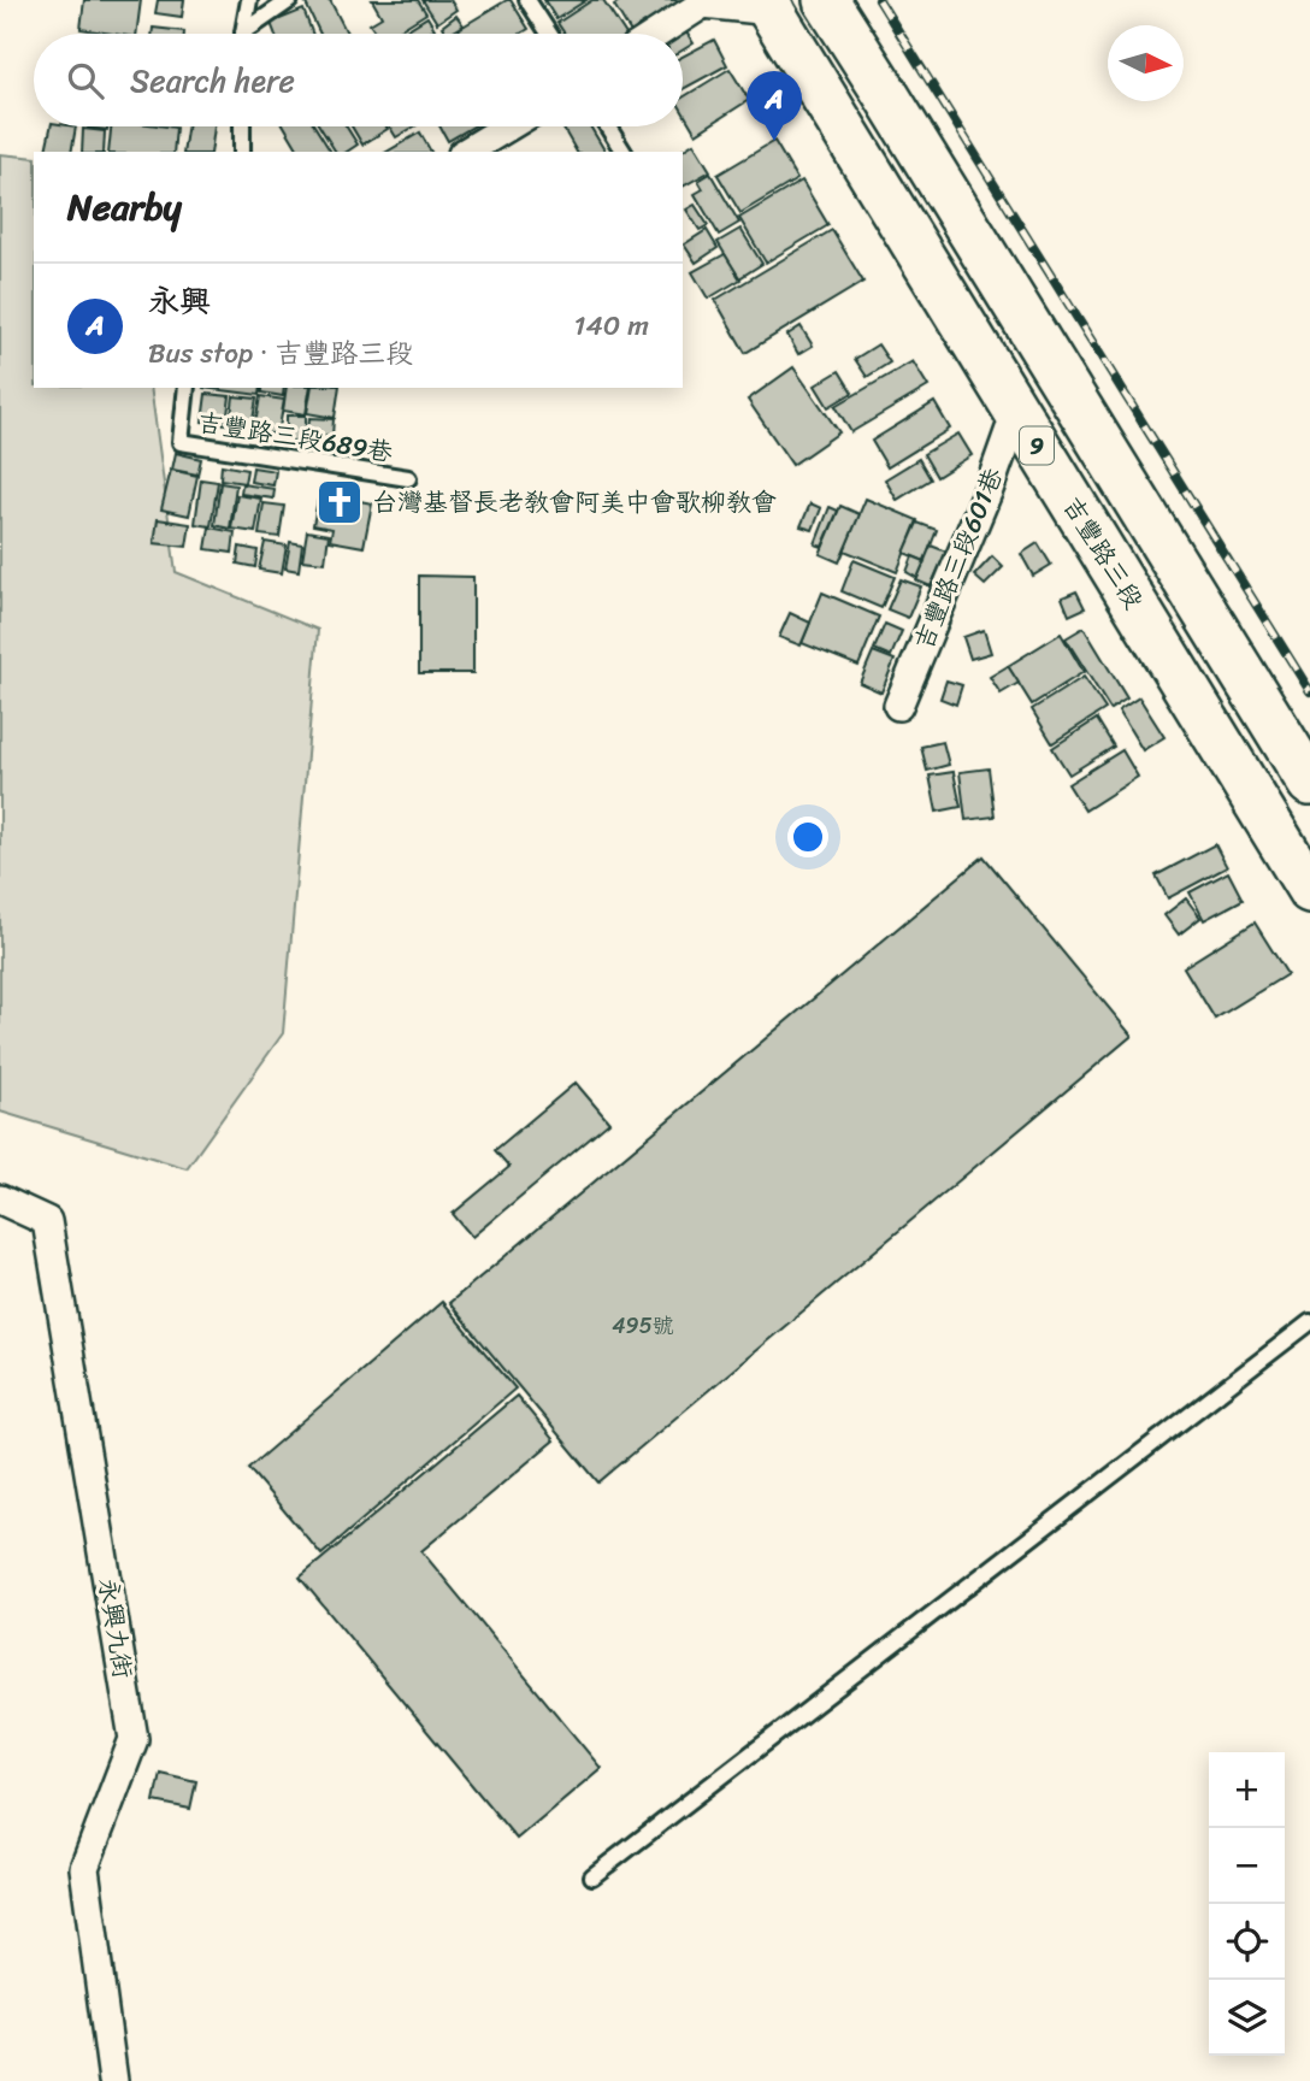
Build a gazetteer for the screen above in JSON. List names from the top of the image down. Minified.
{"streets":{"main road":["9","吉豐路三段"],"street":["吉豐路三段601巷","永興九街"],"lane":["吉豐路三段689巷"]},"crossings":[["吉豐路三段","吉豐路三段601巷"]],"places":{"church":["台灣基督長老教會阿美中會歌柳教會"]},"house_numbers":["495號"],"north":"right","page":{"search":"Search here","pins":"A","heading":"Nearby","list":[{"mark":"A","name":"永興","note":"Bus stop · 吉豐路三段","value":"140 m"}],"map_buttons":["+","−"]}}
